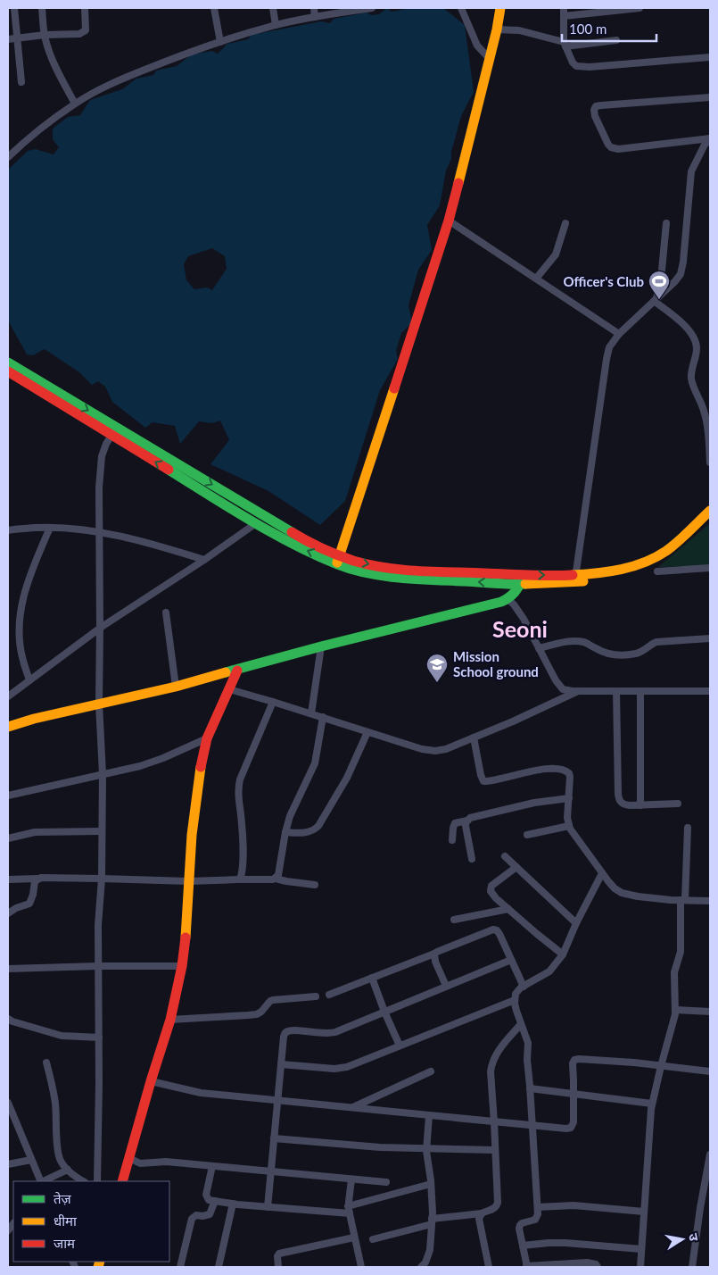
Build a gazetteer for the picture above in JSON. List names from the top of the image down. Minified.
{"districts":["Seoni"],"places":{"sports":["Officer's Club"],"school or university":["Mission School ground"]},"legend":["तेज़","धीमा","जाम"],"scale_bar":"100 m","north":"right"}
